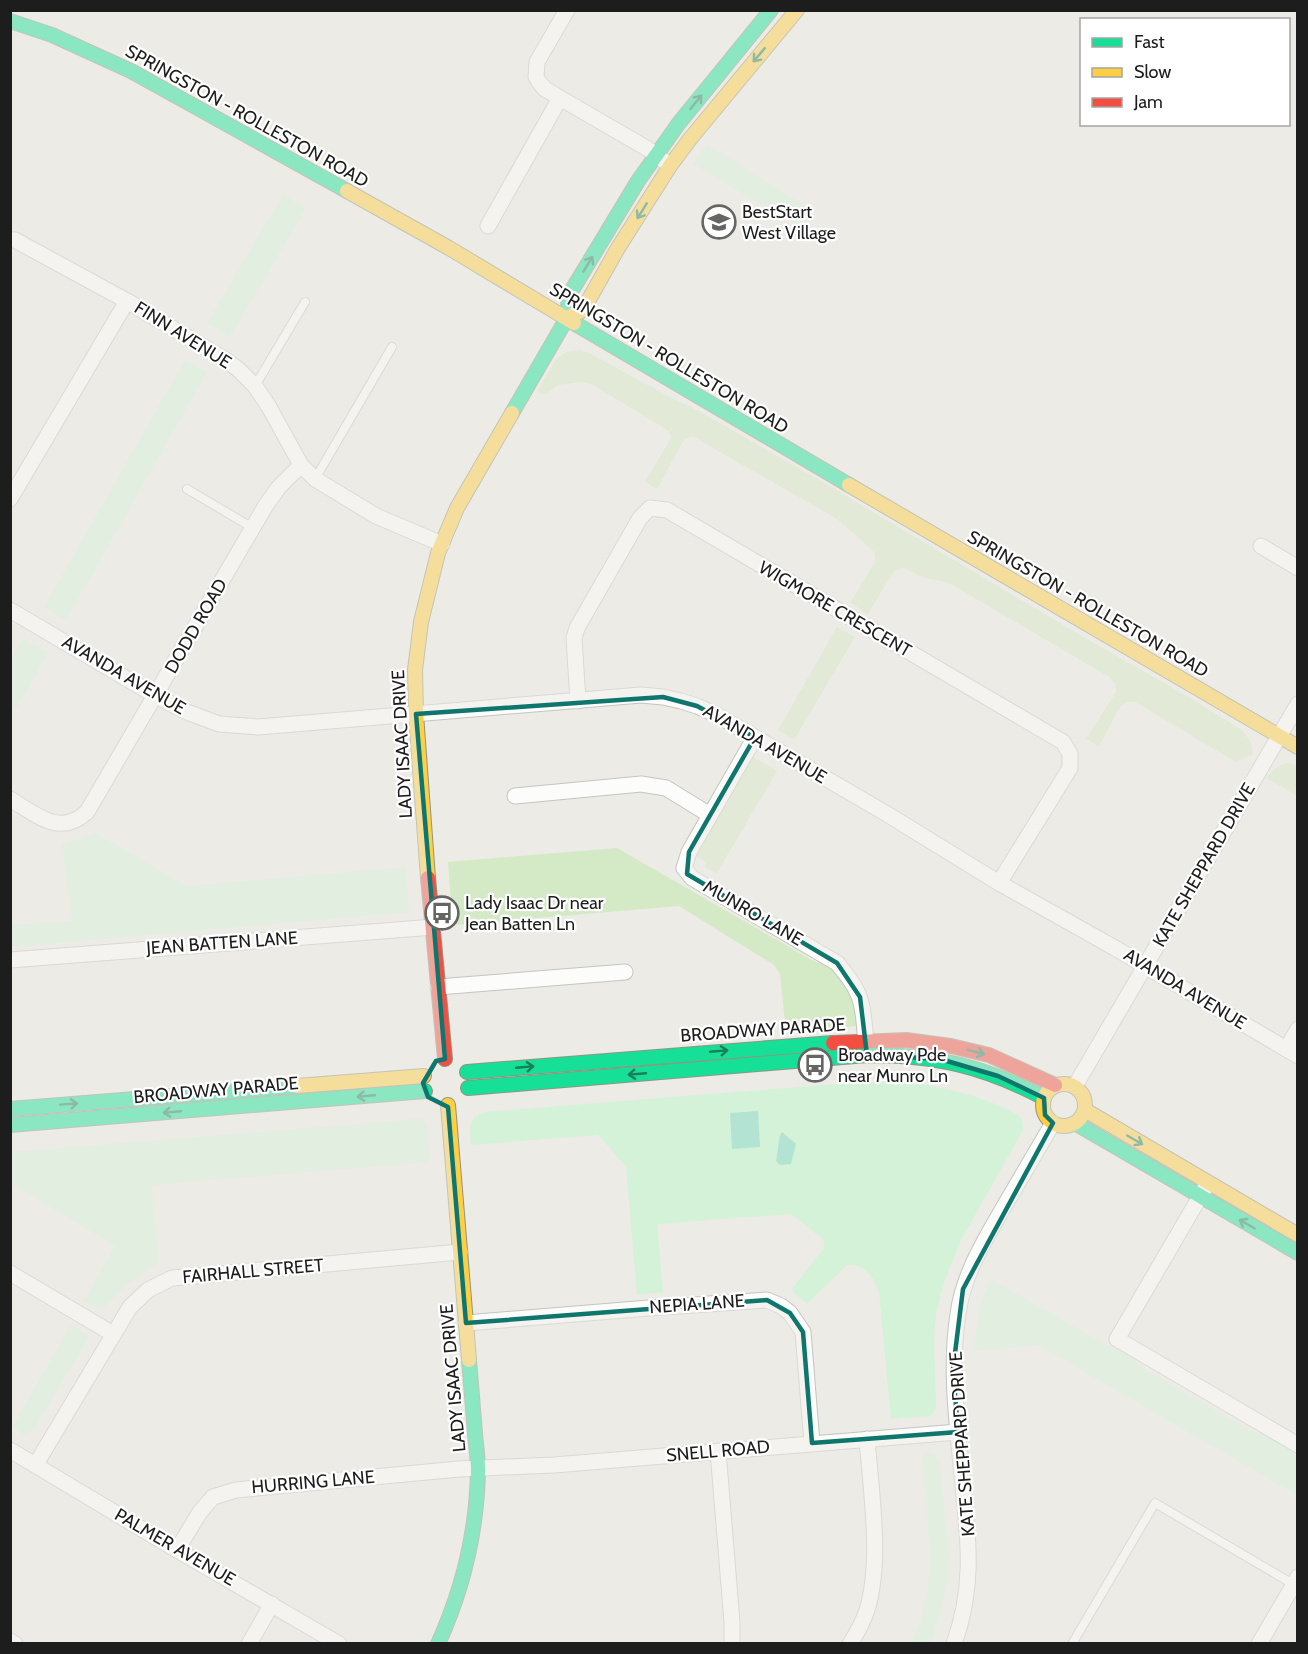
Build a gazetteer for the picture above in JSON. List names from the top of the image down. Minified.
{"streets":{"street":["SPRINGSTON - ROLLESTON ROAD","FINN AVENUE","WIGMORE CRESCENT","DODD ROAD","AVANDA AVENUE","LADY ISAAC DRIVE","KATE SHEPPARD DRIVE","MUNRO LANE","JEAN BATTEN LANE","BROADWAY PARADE","FAIRHALL STREET","NEPIA LANE","SNELL ROAD","HURRING LANE","PALMER AVENUE"]},"crossings":[["SPRINGSTON - ROLLESTON ROAD","LADY ISAAC DRIVE"],["SPRINGSTON - ROLLESTON ROAD","KATE SHEPPARD DRIVE"],["FINN AVENUE","DODD ROAD"],["FINN AVENUE","LADY ISAAC DRIVE"],["WIGMORE CRESCENT","AVANDA AVENUE"],["DODD ROAD","AVANDA AVENUE"],["AVANDA AVENUE","LADY ISAAC DRIVE"],["AVANDA AVENUE","KATE SHEPPARD DRIVE"],["AVANDA AVENUE","MUNRO LANE"],["LADY ISAAC DRIVE","JEAN BATTEN LANE"],["LADY ISAAC DRIVE","BROADWAY PARADE"],["LADY ISAAC DRIVE","FAIRHALL STREET"],["LADY ISAAC DRIVE","NEPIA LANE"],["LADY ISAAC DRIVE","SNELL ROAD"],["LADY ISAAC DRIVE","HURRING LANE"],["KATE SHEPPARD DRIVE","BROADWAY PARADE"],["KATE SHEPPARD DRIVE","SNELL ROAD"],["MUNRO LANE","BROADWAY PARADE"],["FAIRHALL STREET","PALMER AVENUE"],["NEPIA LANE","SNELL ROAD"],["SNELL ROAD","HURRING LANE"],["HURRING LANE","PALMER AVENUE"]],"places":{"school or university":["BestStart West Village"],"bus stop":["Lady Isaac Dr near Jean Batten Ln","Broadway Pde near Munro Ln"]},"legend":["Fast","Slow","Jam"]}
